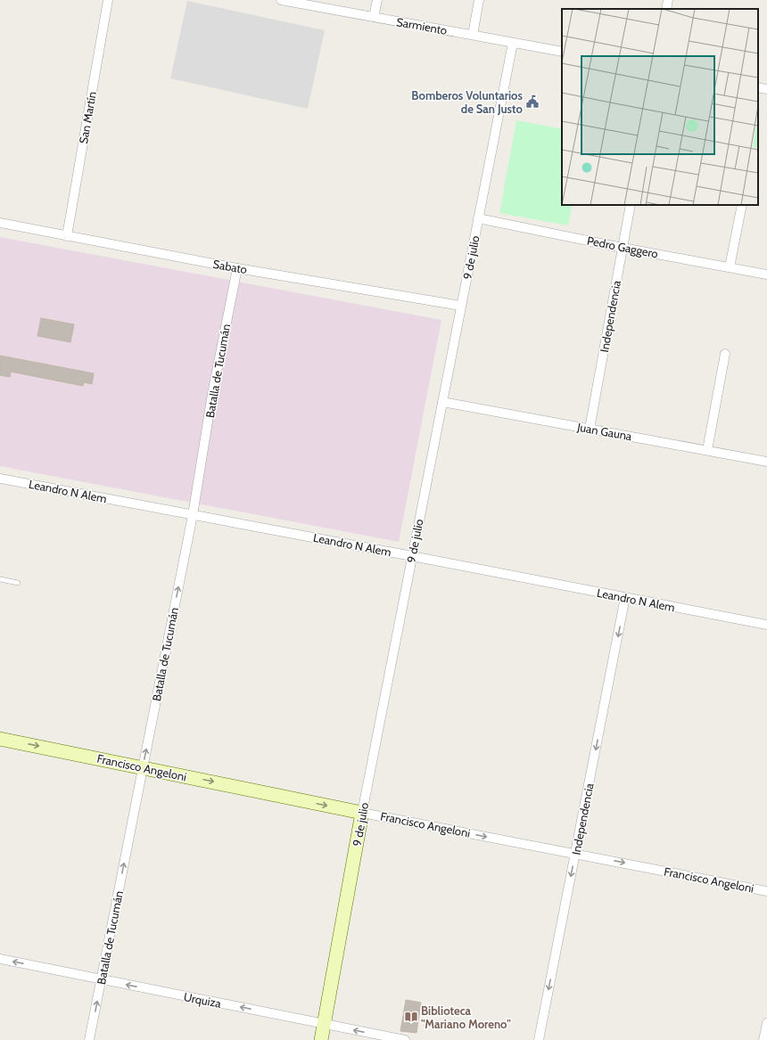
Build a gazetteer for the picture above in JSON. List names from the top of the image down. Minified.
{"streets":{"main road":["9 de julio","Francisco Angeloni"],"street":["Sarmiento","San Martín","Pedro Gaggero","Sabato","Independencia","Batalla de Tucumán","Juan Gauna","Leandro N Alem","Urquiza"]},"crossings":[["Sarmiento","9 de julio"],["San Martín","Sabato"],["Pedro Gaggero","9 de julio"],["Pedro Gaggero","Independencia"],["9 de julio","Sabato"],["9 de julio","Juan Gauna"],["9 de julio","Leandro N Alem"],["9 de julio","Francisco Angeloni"],["9 de julio","Urquiza"],["Sabato","Batalla de Tucumán"],["Independencia","Juan Gauna"],["Independencia","Leandro N Alem"],["Independencia","Francisco Angeloni"],["Batalla de Tucumán","Leandro N Alem"],["Batalla de Tucumán","Francisco Angeloni"],["Batalla de Tucumán","Urquiza"]],"one_way":["Independencia","Batalla de Tucumán","Francisco Angeloni","Urquiza"],"places":{"public building":["Bomberos Voluntarios de San Justo"],"library":["Biblioteca \"Mariano Moreno\""]}}
